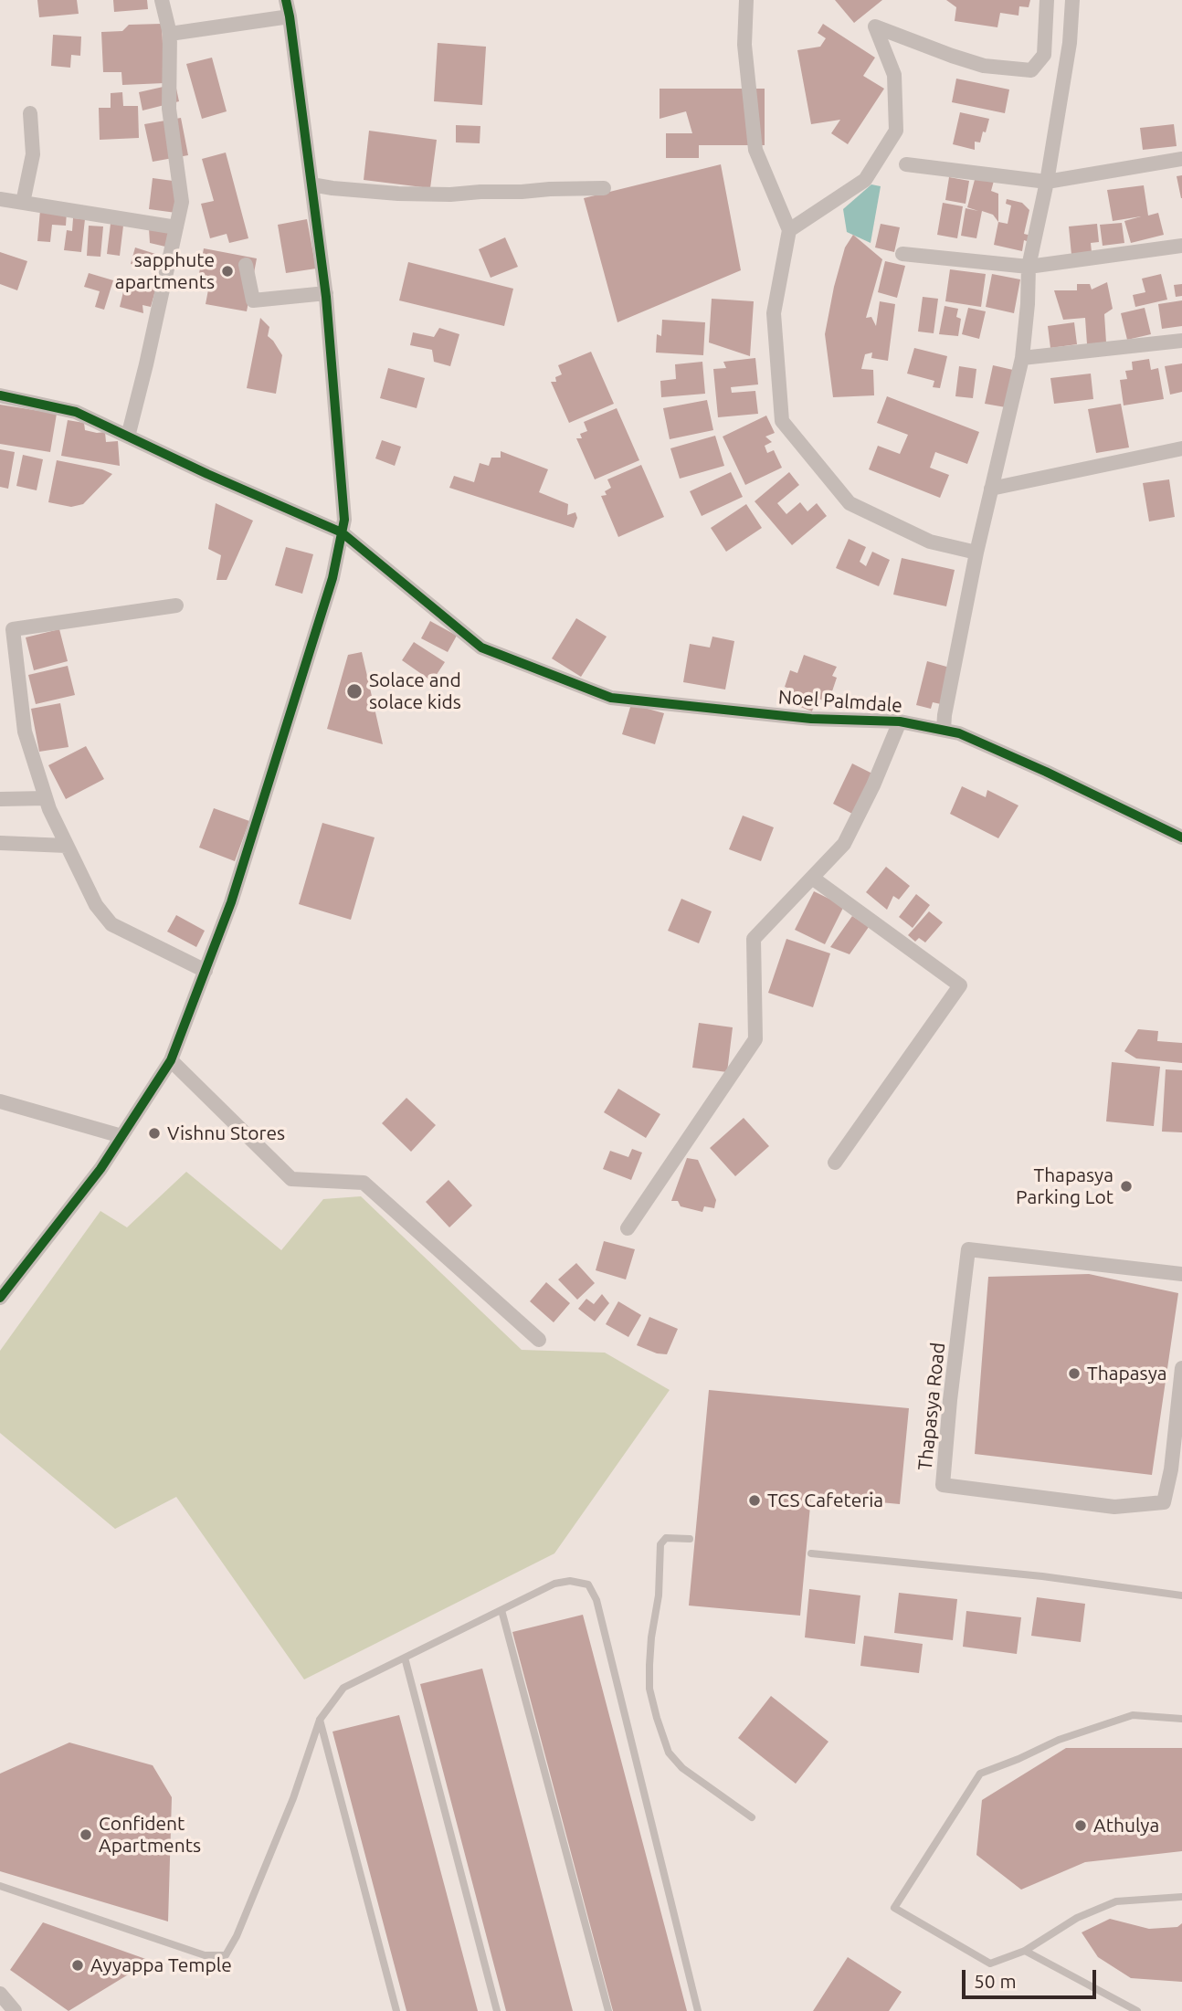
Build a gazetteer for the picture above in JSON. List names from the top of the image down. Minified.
{"streets":{"street":["Noel Palmdale","Thapasya Road"]},"places":["sapphute apartments","Solace and solace kids","Vishnu Stores","Thapasya Parking Lot","Thapasya","TCS Cafeteria","Athulya","Confident Apartments","Ayyappa Temple"],"scale_bar":"50 m"}
